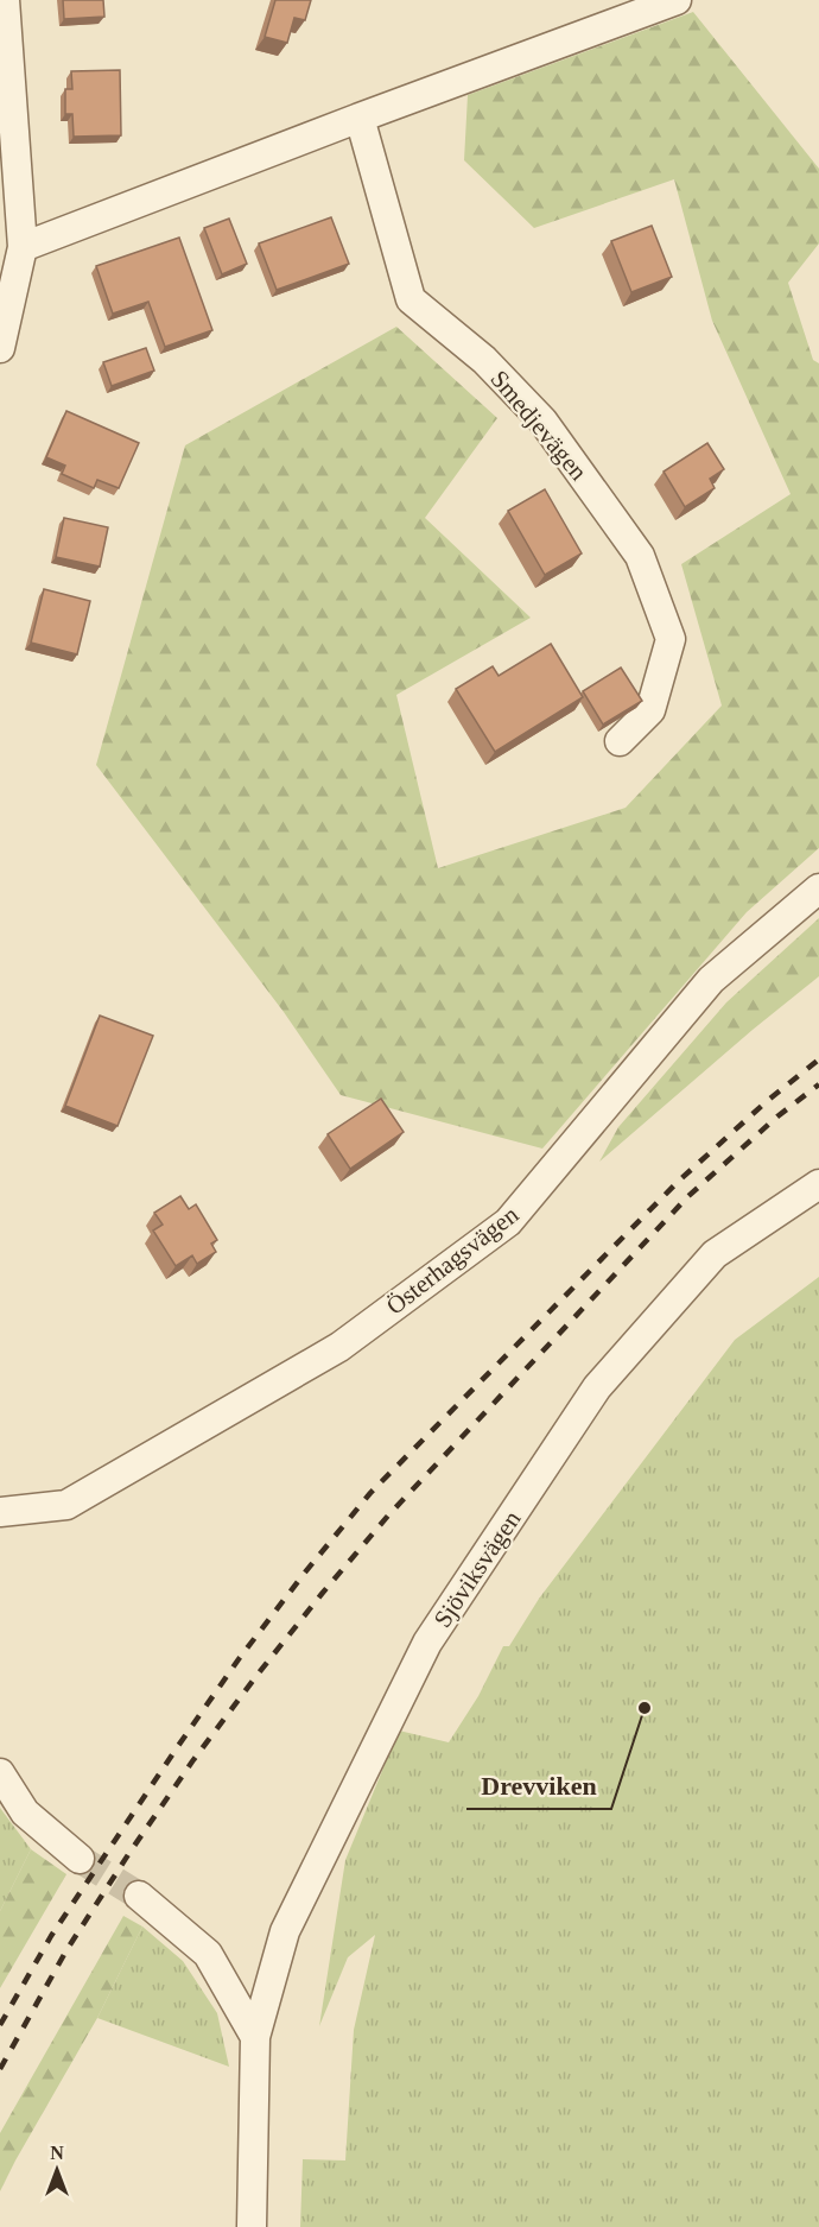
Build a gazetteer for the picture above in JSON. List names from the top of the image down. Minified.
{"streets":{"street":["Smedjevägen","Österhagsvägen","Sjöviksvägen"]},"places":["Drevviken"],"north":"top"}
